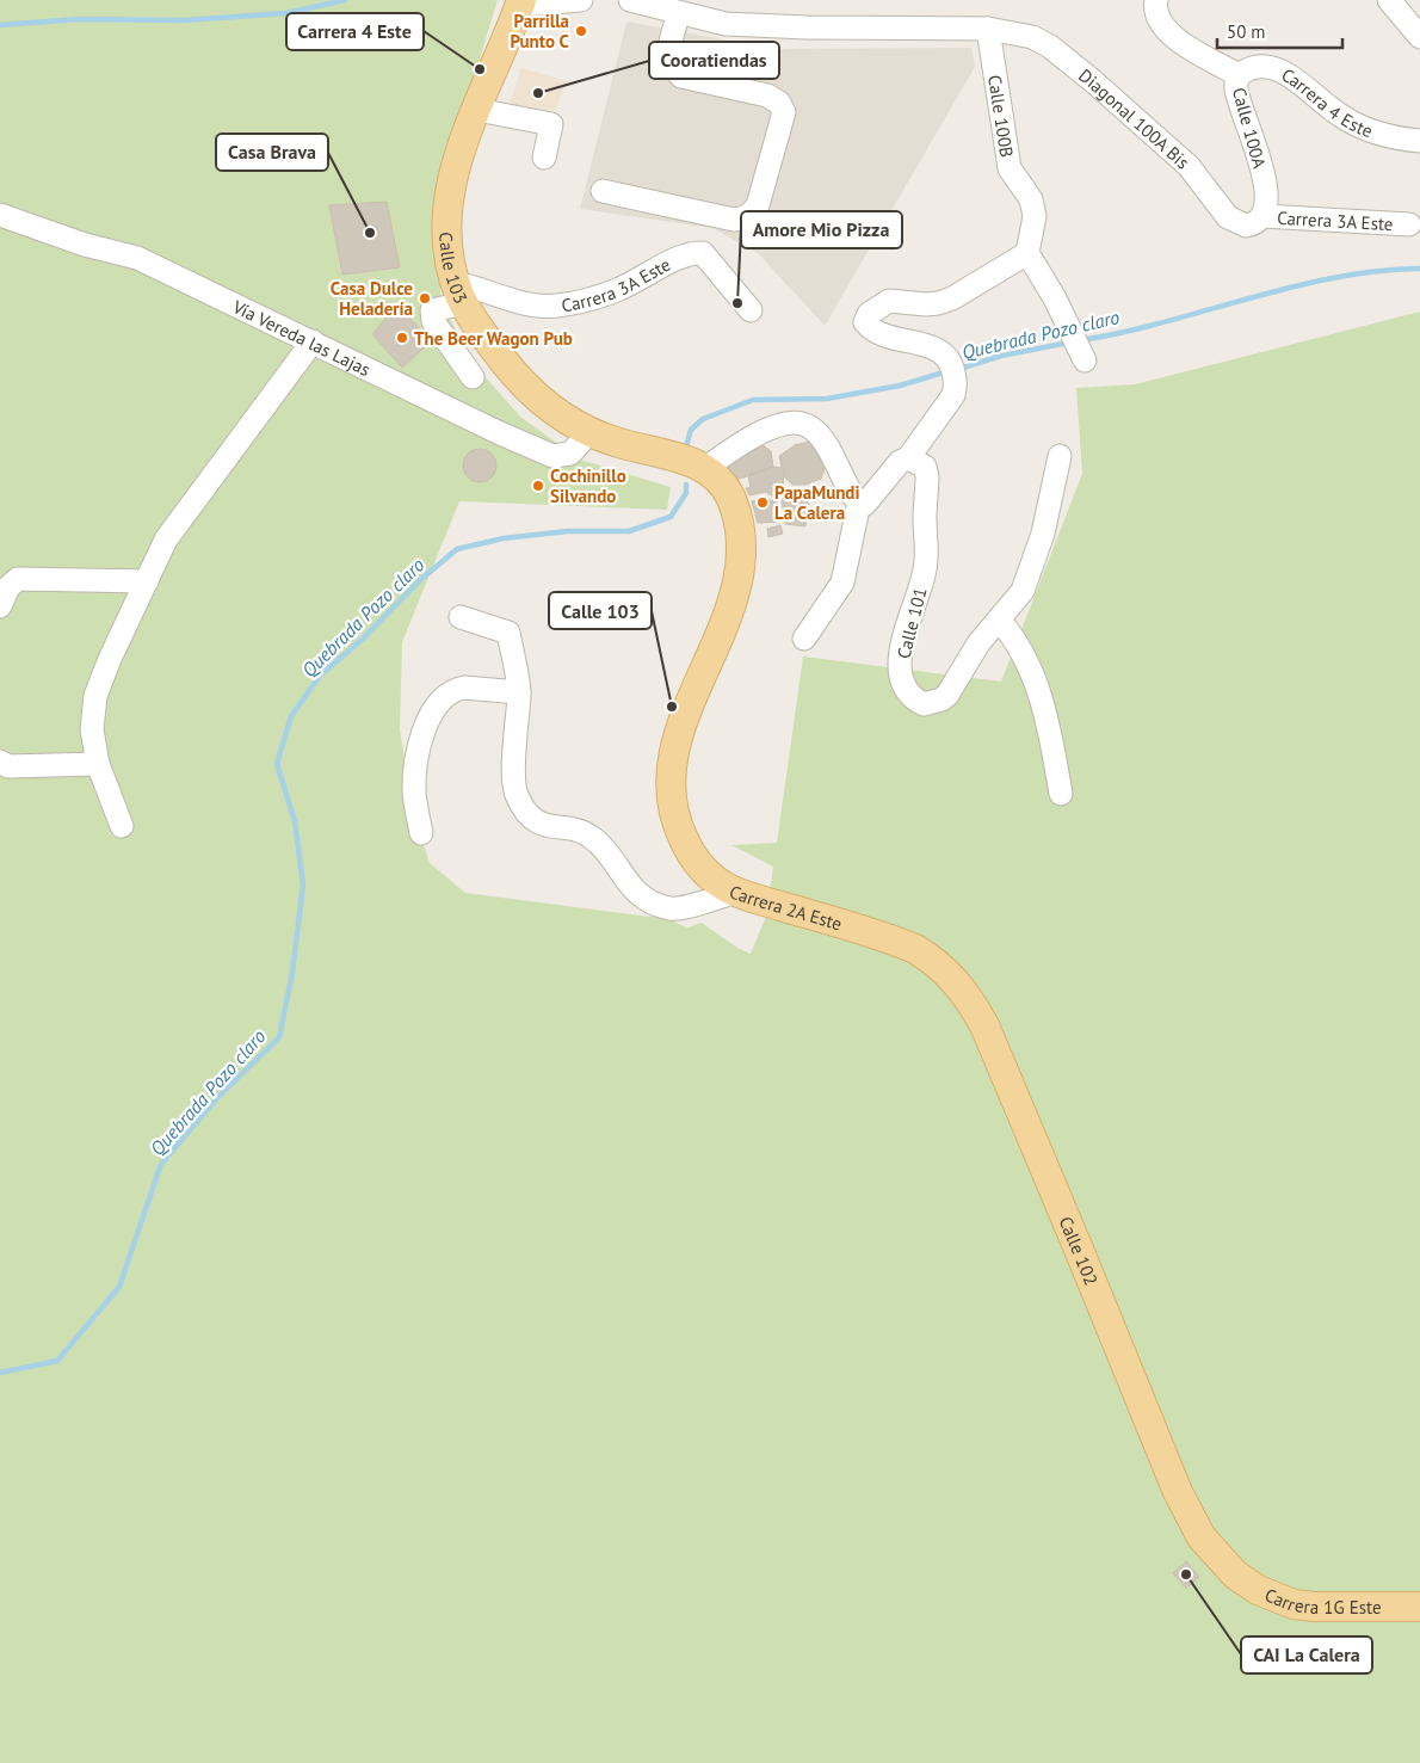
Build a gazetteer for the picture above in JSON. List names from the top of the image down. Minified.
{"streets":{"main road":["Calle 103","Carrera 2A Este","Calle 102","Carrera 1G Este"],"street":["Carrera 4 Este","Calle 100B","Diagonal 100A Bis","Calle 100A","Carrera 3A Este","Vía Vereda las Lajas","Calle 101"]},"crossings":[["Carrera 4 Este","Calle 100A"],["Calle 100B","Diagonal 100A Bis"],["Diagonal 100A Bis","Calle 100A"],["Diagonal 100A Bis","Carrera 3A Este"],["Calle 100A","Carrera 3A Este"],["Carrera 3A Este","Calle 103"],["Calle 103","Vía Vereda las Lajas"],["Calle 103","Carrera 2A Este"],["Carrera 2A Este","Calle 102"],["Calle 102","Carrera 1G Este"]],"water":["Quebrada Pozo claro"],"places":["Parrilla Punto C","Carrera 4 Este","Cooratiendas","Casa Brava","Casa Dulce Heladería","Amore Mio Pizza","The Beer Wagon Pub","Cochinillo Silvando","PapaMundi La Calera","Calle 103","CAI La Calera"],"scale_bar":"50 m"}
